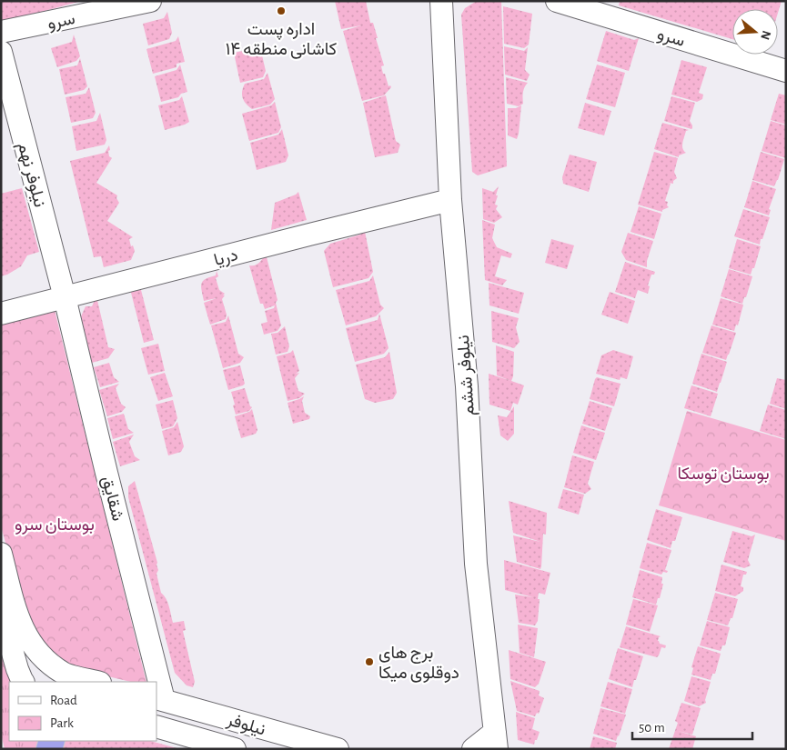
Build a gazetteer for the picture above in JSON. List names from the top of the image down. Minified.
{"streets":{"street":["سرو","نیلوفر نهم","دریا","نیلوفر ششم","شقایق","نیلوفر"]},"crossings":[["نیلوفر نهم","دریا"],["نیلوفر نهم","شقایق"],["دریا","نیلوفر ششم"],["دریا","شقایق"],["شقایق","نیلوفر"]],"parks":["بوستان توسکا","بوستان سرو"],"places":["اداره پست کاشانی منطقه ۱۴","برج های دوقلوی میکا"],"legend":["Road","Park"],"scale_bar":"50 m","north":"right"}
